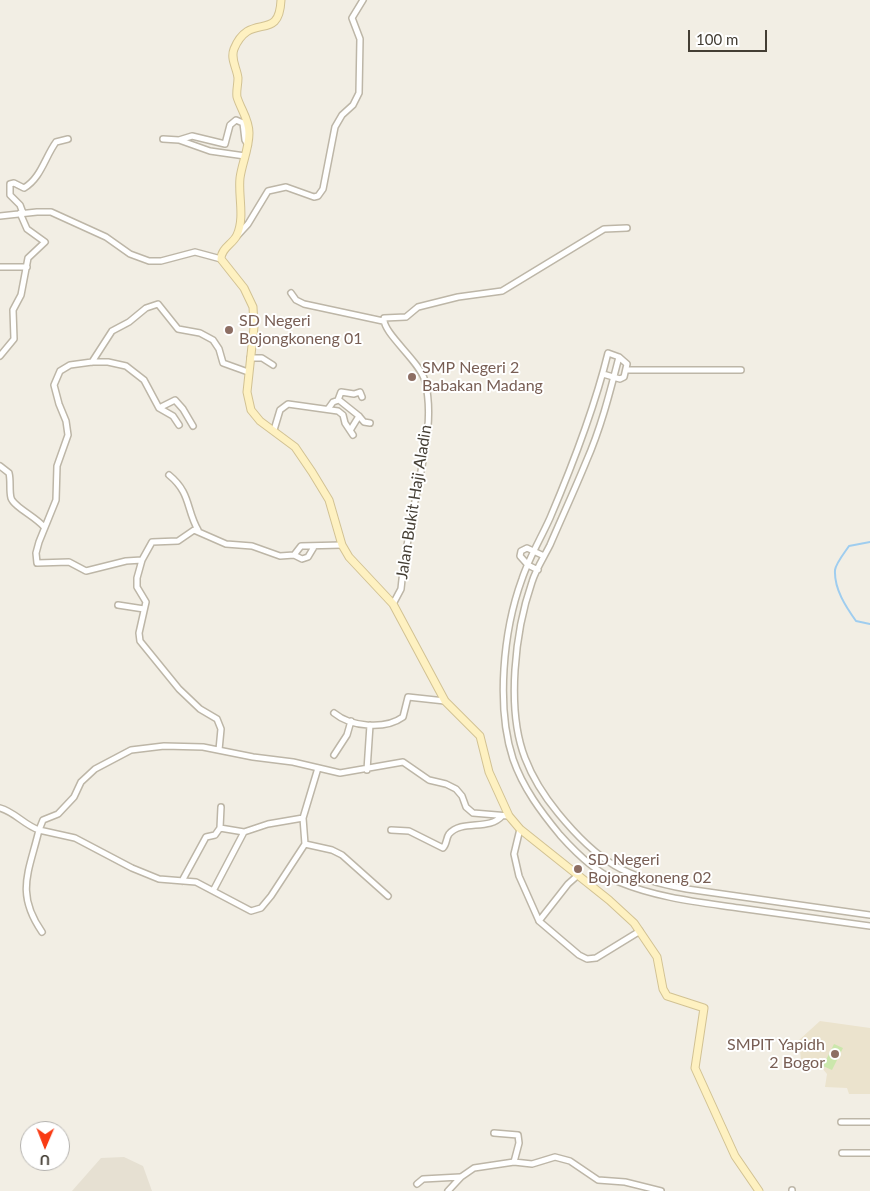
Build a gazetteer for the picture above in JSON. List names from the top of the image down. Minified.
{"streets":{"street":["Jalan Bukit Haji Aladin"]},"places":["SD Negeri Bojongkoneng 01","SMP Negeri 2 Babakan Madang","SD Negeri Bojongkoneng 02","SMPIT Yapidh 2 Bogor"],"scale_bar":"100 m","north":"bottom"}
